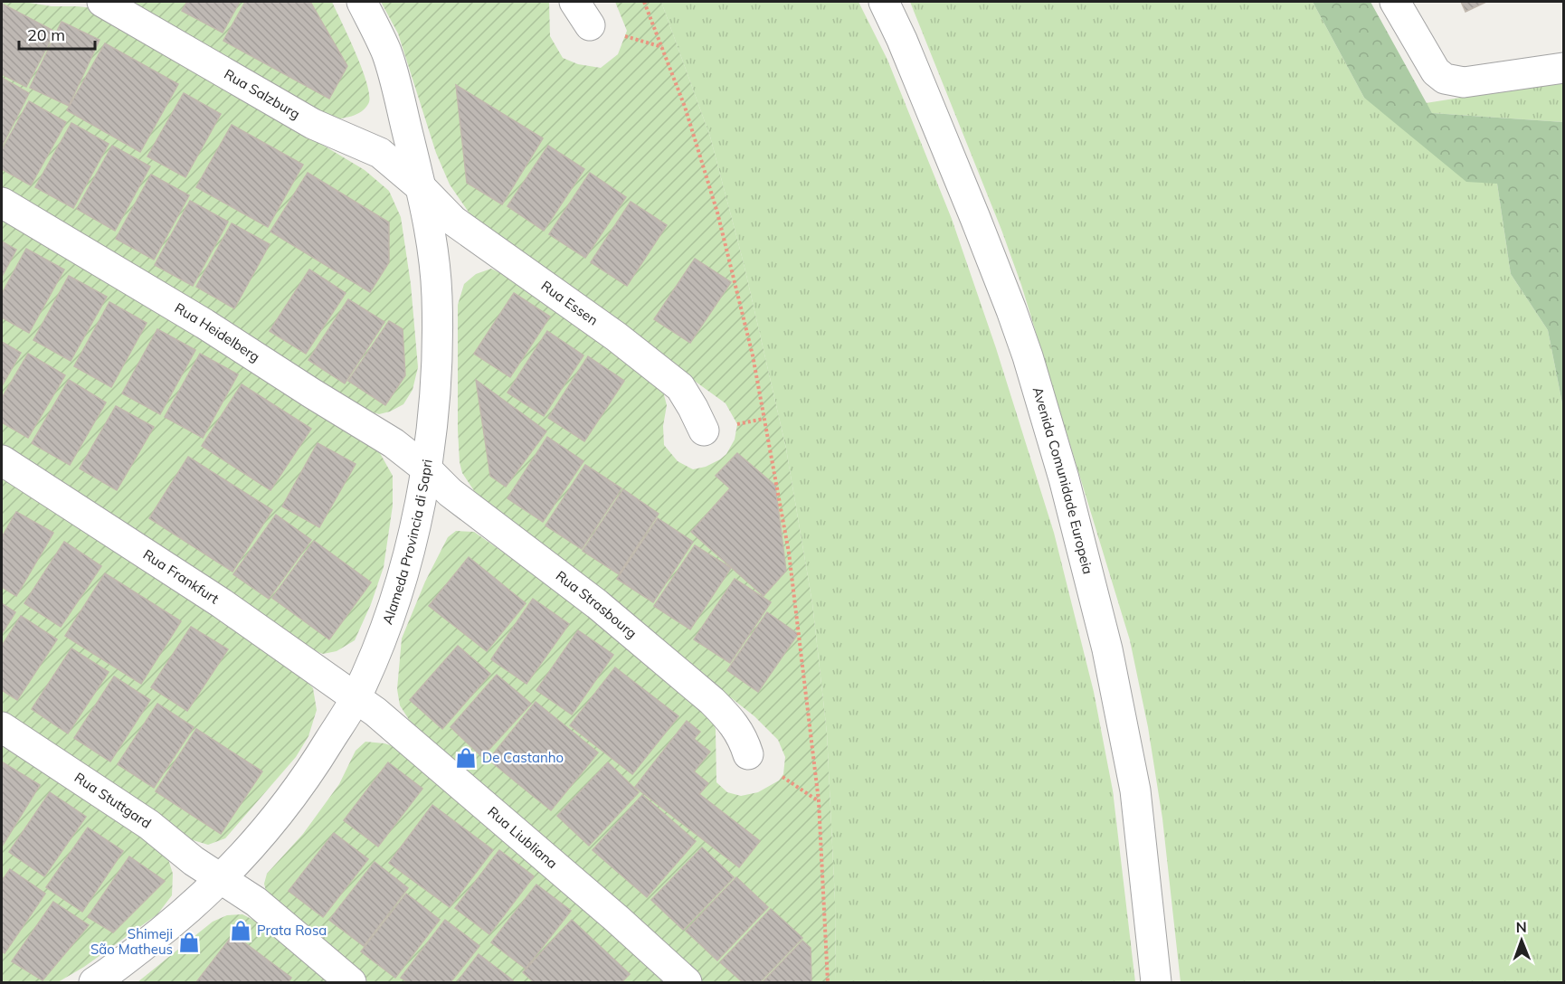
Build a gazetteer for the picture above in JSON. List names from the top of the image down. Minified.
{"streets":{"street":["Rua Salzburg","Rua Essen","Rua Heidelberg","Avenida Comunidade Europeia","Alameda Provincia di Sapri","Rua Frankfurt","Rua Strasbourg","Rua Stuttgard","Rua Liubliana"]},"crossings":[["Rua Salzburg","Rua Essen"],["Rua Salzburg","Alameda Provincia di Sapri"],["Rua Essen","Alameda Provincia di Sapri"],["Rua Heidelberg","Alameda Provincia di Sapri"],["Rua Heidelberg","Rua Strasbourg"],["Alameda Provincia di Sapri","Rua Frankfurt"],["Alameda Provincia di Sapri","Rua Strasbourg"],["Alameda Provincia di Sapri","Rua Stuttgard"],["Alameda Provincia di Sapri","Rua Liubliana"],["Rua Frankfurt","Rua Liubliana"]],"places":{"shop":["De Castanho","Prata Rosa","Shimeji São Matheus"]},"scale_bar":"20 m","north":"top"}
